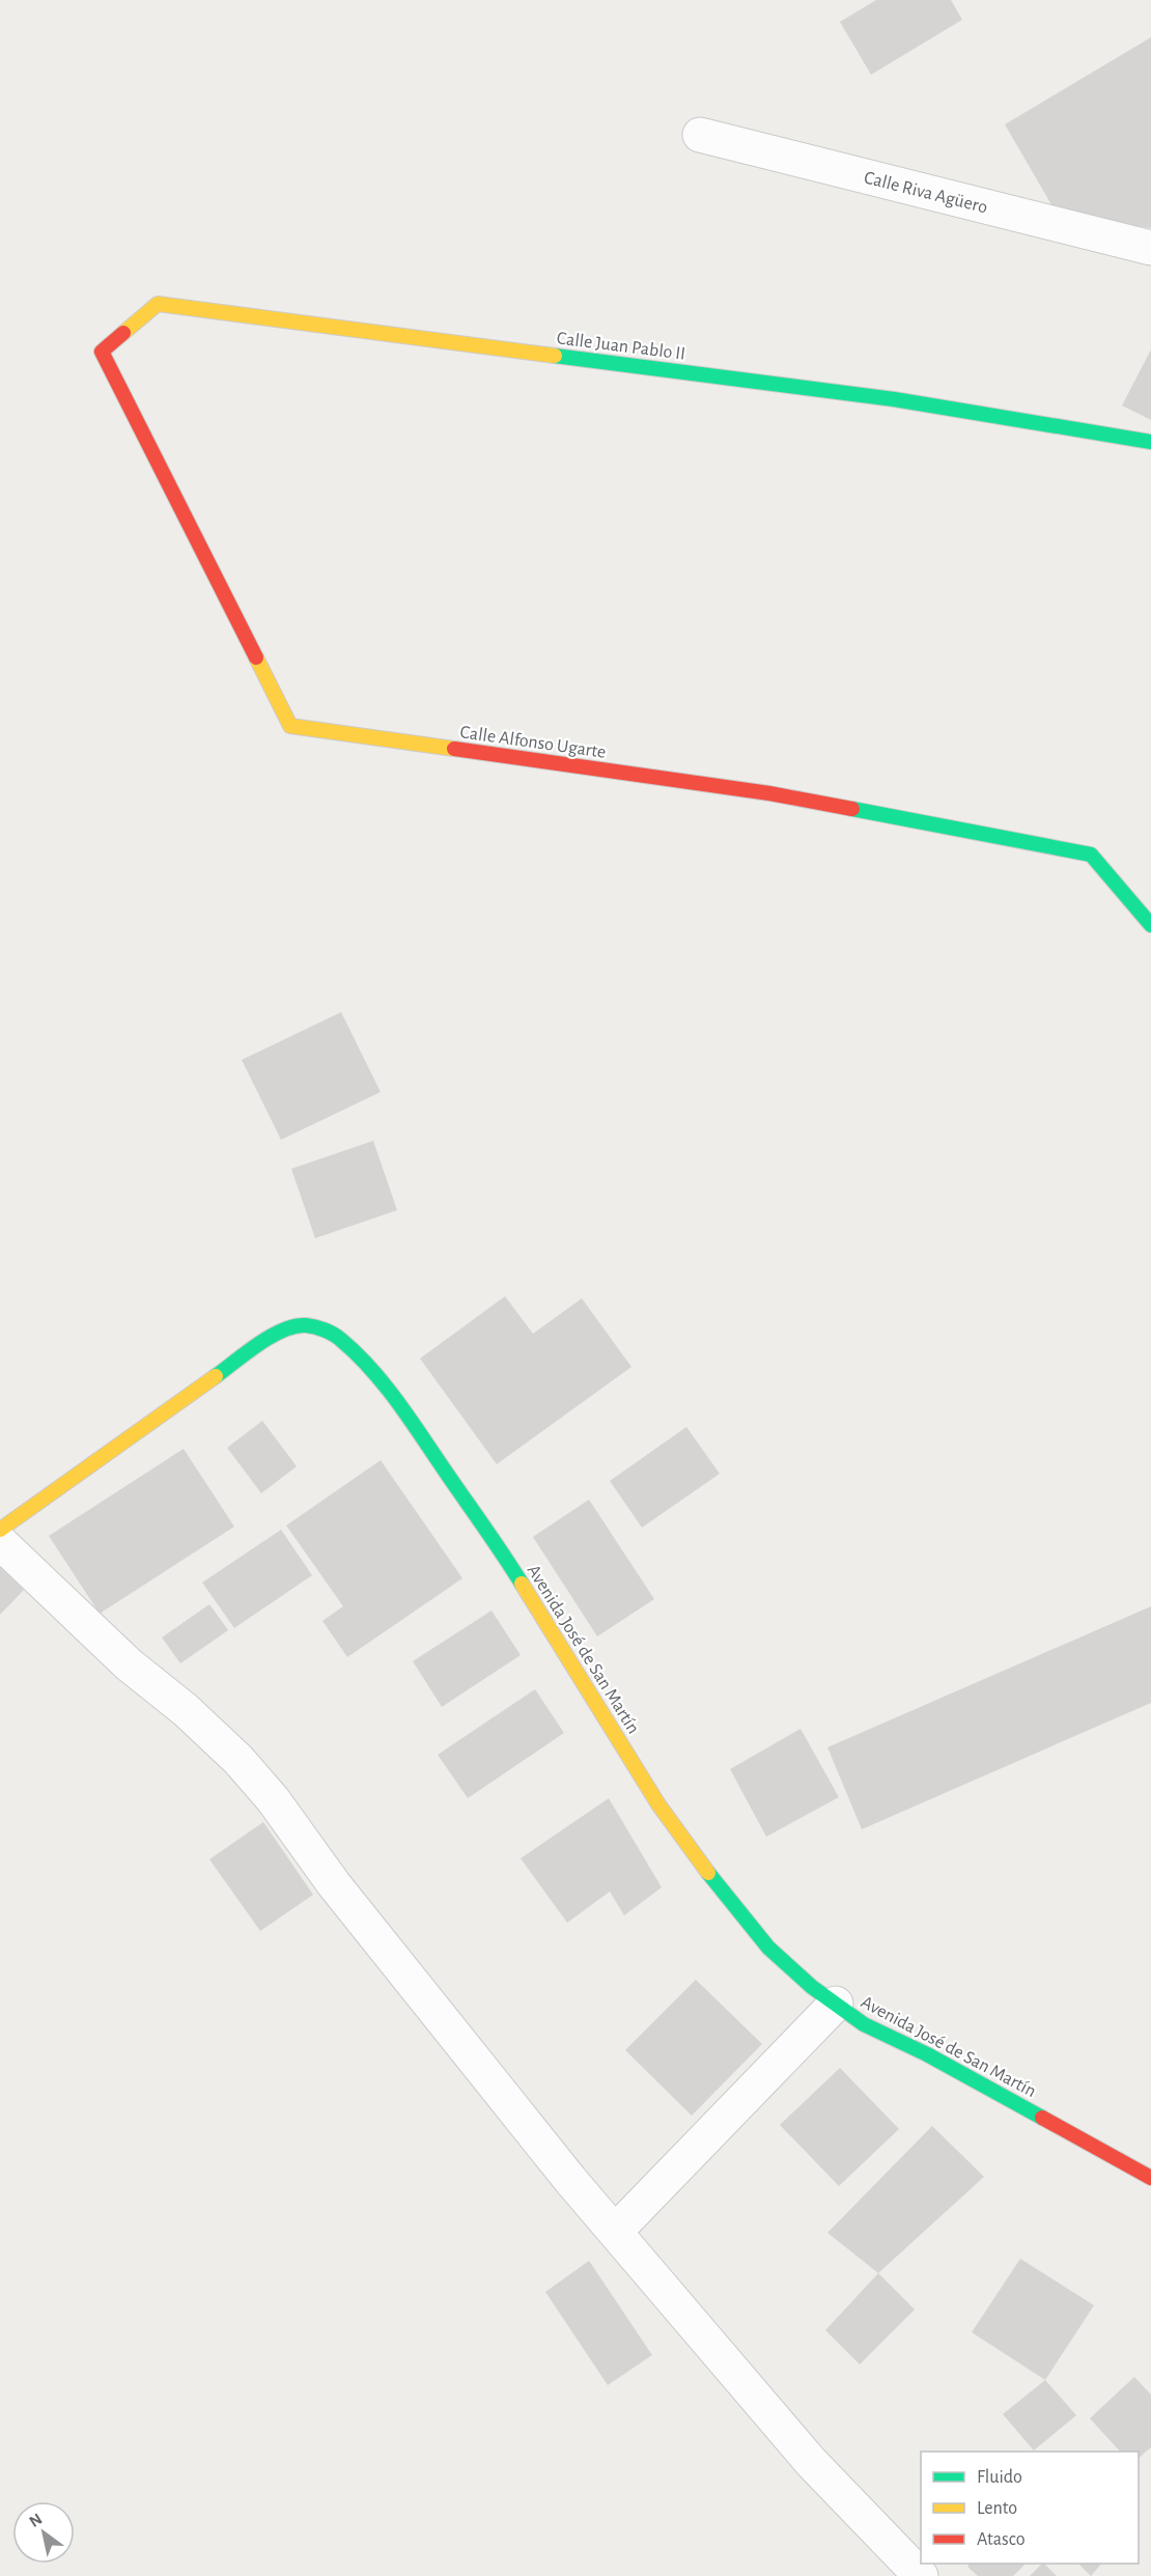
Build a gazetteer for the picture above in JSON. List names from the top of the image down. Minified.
{"streets":{"street":["Calle Riva Agüero","Calle Juan Pablo II","Calle Alfonso Ugarte","Avenida José de San Martín"]},"crossings":[["Calle Juan Pablo II","Calle Alfonso Ugarte"]],"legend":["Fluido","Lento","Atasco"],"north":"top left"}
